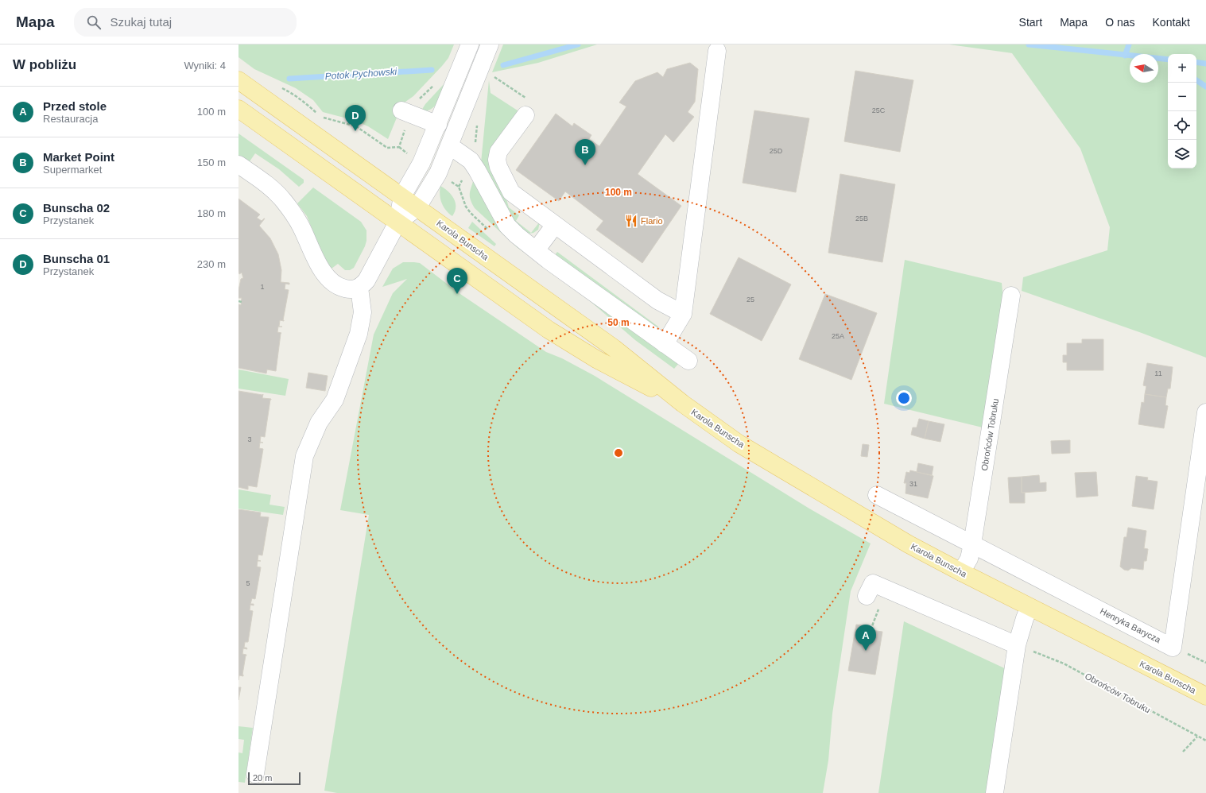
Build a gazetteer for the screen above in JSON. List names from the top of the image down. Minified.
{"streets":{"main road":["Karola Bunscha"],"street":["Obrońców Tobruku","Henryka Barycza"]},"crossings":[["Karola Bunscha","Obrońców Tobruku"],["Obrońców Tobruku","Henryka Barycza"]],"water":["Potok Pychowski"],"places":{"restaurant":["Flario"]},"house_numbers":["25C","25D","25B","1","25","25A","11","3","31","5"],"scale_bar":"20 m","north":"left","page":{"header":"Mapa","search":"Szukaj tutaj","nav":["Start","Mapa","O nas","Kontakt"],"heading":["W pobliżu","Wyniki: 4"],"map_buttons":["+","−"],"list":[{"mark":"A","name":"Przed stole","note":"Restauracja","value":"100 m"},{"mark":"B","name":"Market Point","note":"Supermarket","value":"150 m"},{"mark":"C","name":"Bunscha 02","note":"Przystanek","value":"180 m"},{"mark":"D","name":"Bunscha 01","note":"Przystanek","value":"230 m"}],"pins":["D","B","C","A"],"scale":"20 m"},"rings":["100 m","50 m"]}
